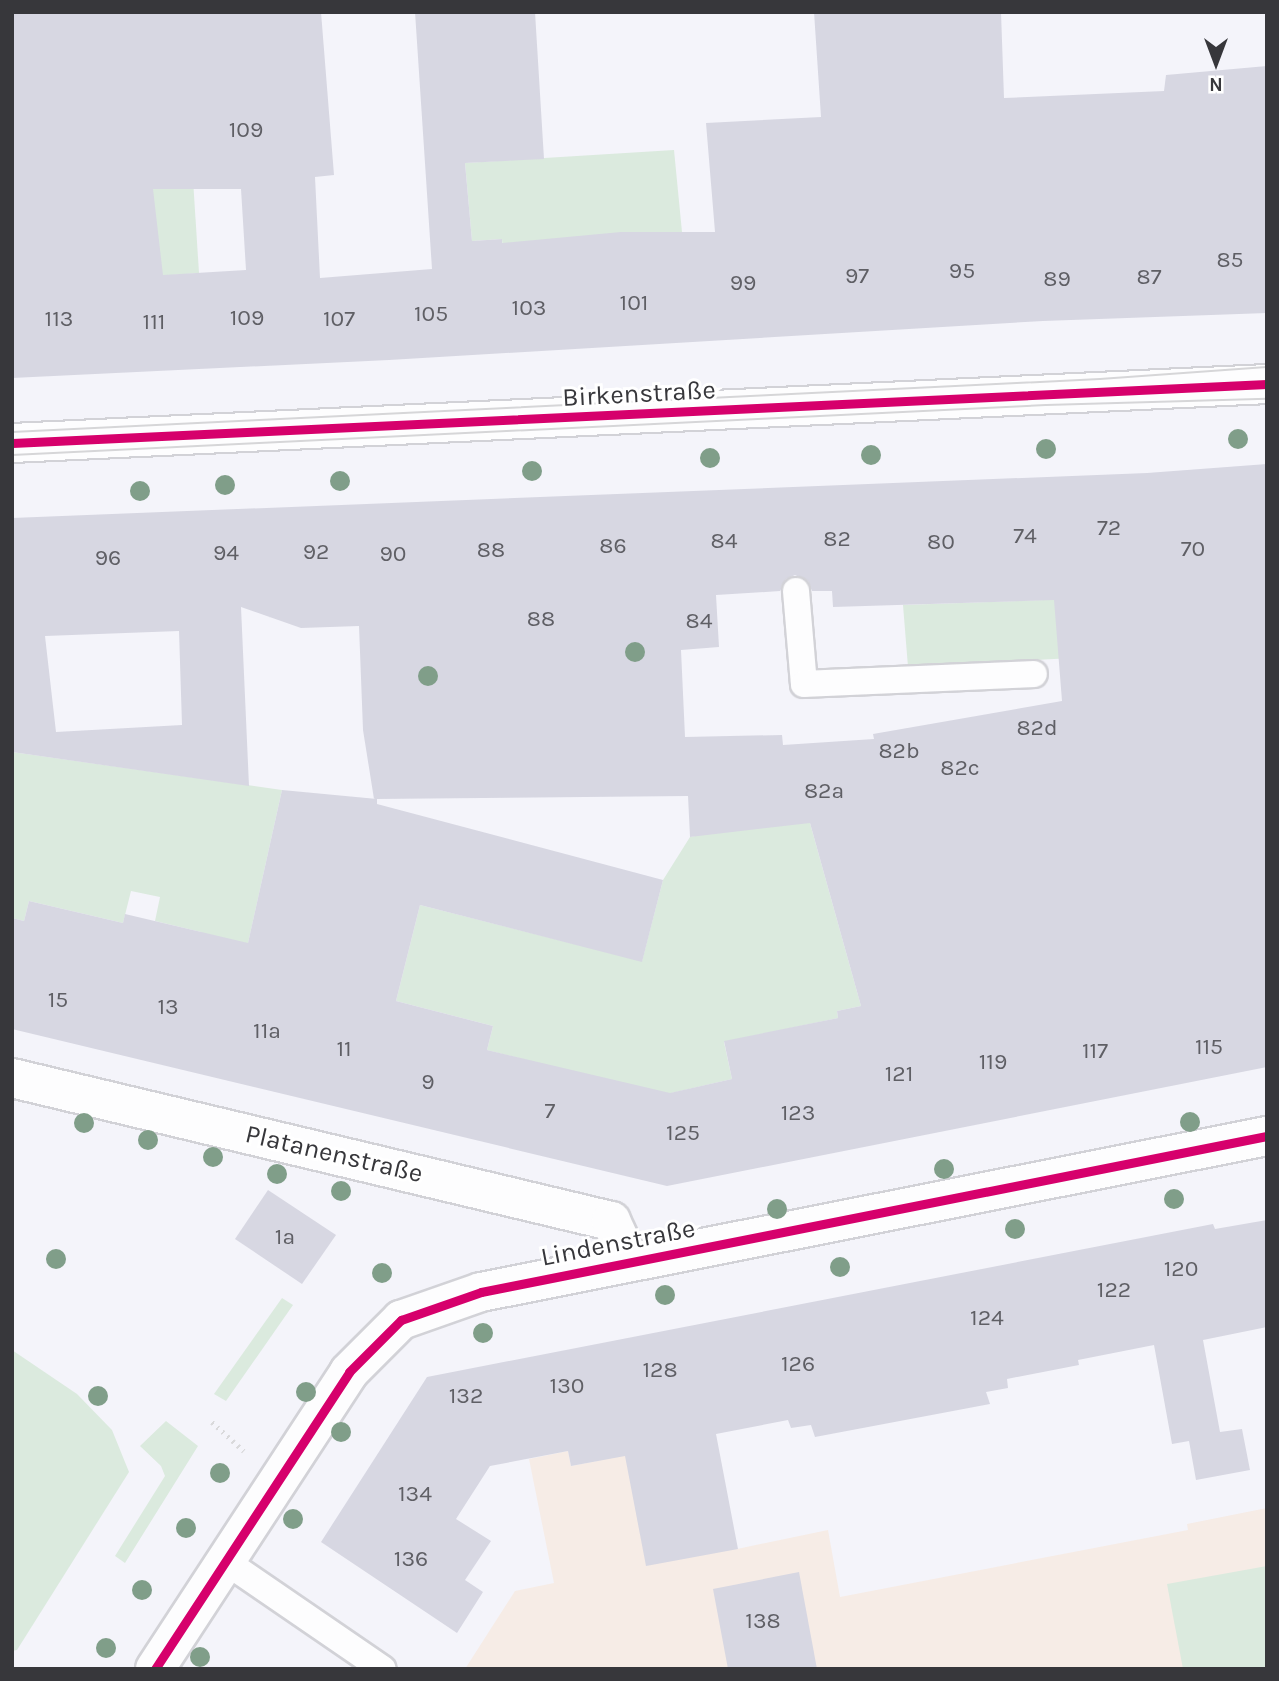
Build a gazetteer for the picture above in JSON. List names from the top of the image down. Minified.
{"streets":{"street":["Birkenstraße","Platanenstraße","Lindenstraße"]},"crossings":[["Platanenstraße","Lindenstraße"]],"house_numbers":["109","85","95","97","87","89","99","101","103","105","109","113","107","111","72","74","82","84","80","86","70","88","92","94","90","96","88","84","82d","82b","82c","82a","15","13","11a","115","11","117","119","121","9","7","123","125","1a","120","122","124","126","128","130","132","134","136","138"],"north":"bottom"}
